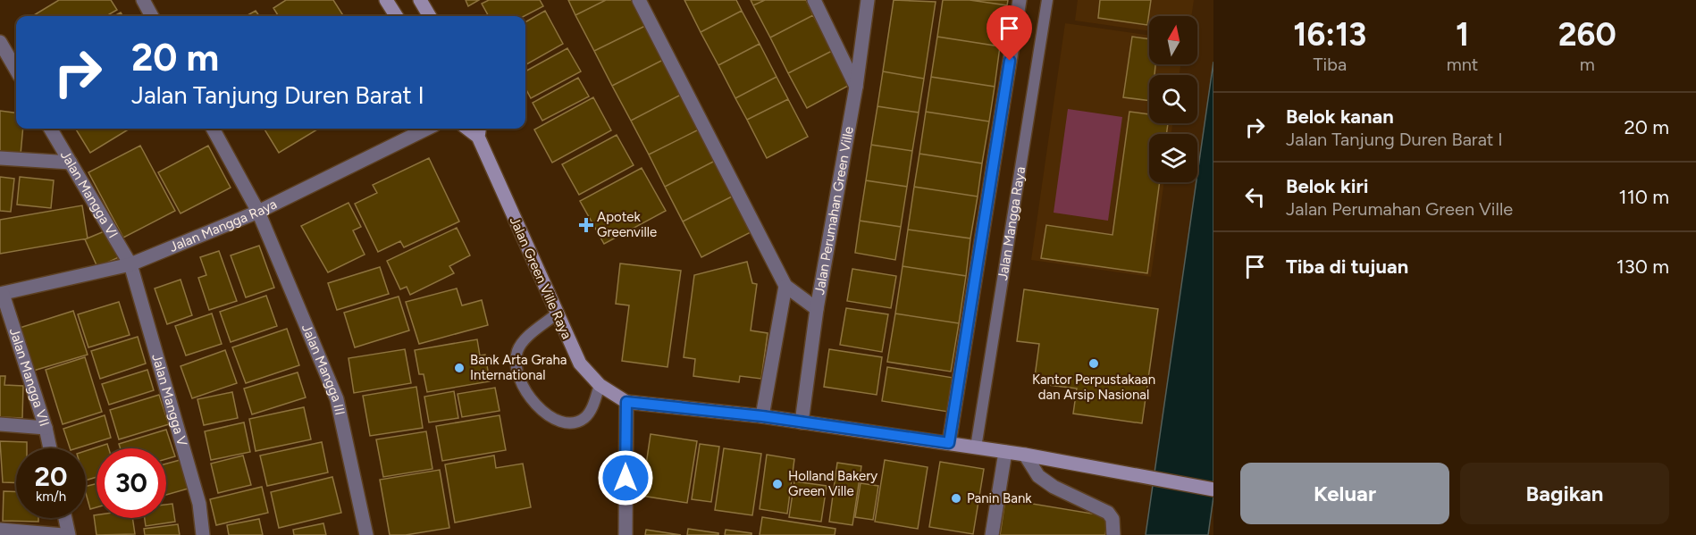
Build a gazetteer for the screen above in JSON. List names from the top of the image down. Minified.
{"streets":{"street":["Jalan Mangga VI","Jalan Perumahan Green Ville","Jalan Mangga Raya","Jalan Green Ville Raya","Jalan Mangga III","Jalan Mangga VII","Jalan Mangga V"]},"crossings":[["Jalan Mangga VI","Jalan Mangga Raya"],["Jalan Mangga VI","Jalan Mangga V"],["Jalan Mangga Raya","Jalan Mangga III"],["Jalan Mangga Raya","Jalan Mangga VII"],["Jalan Mangga Raya","Jalan Mangga V"]],"places":{"health":["Apotek Greenville"],"other":["Kantor Perpustakaan dan Arsip Nasional","Bank Arta Graha International","Holland Bakery Green Ville","Panin Bank"]},"north":"top","page":{"eta":["16:13","Tiba","1","mnt","260","m"],"turn":["20 m","Jalan Tanjung Duren Barat I"],"list":[{"name":"Belok kanan","note":"Jalan Tanjung Duren Barat I","value":"20 m"},{"name":"Belok kiri","note":"Jalan Perumahan Green Ville","value":"110 m"},{"name":"Tiba di tujuan","value":"130 m"}],"speed":"20 km/h","limit":"30","buttons":["Keluar","Bagikan"]}}
